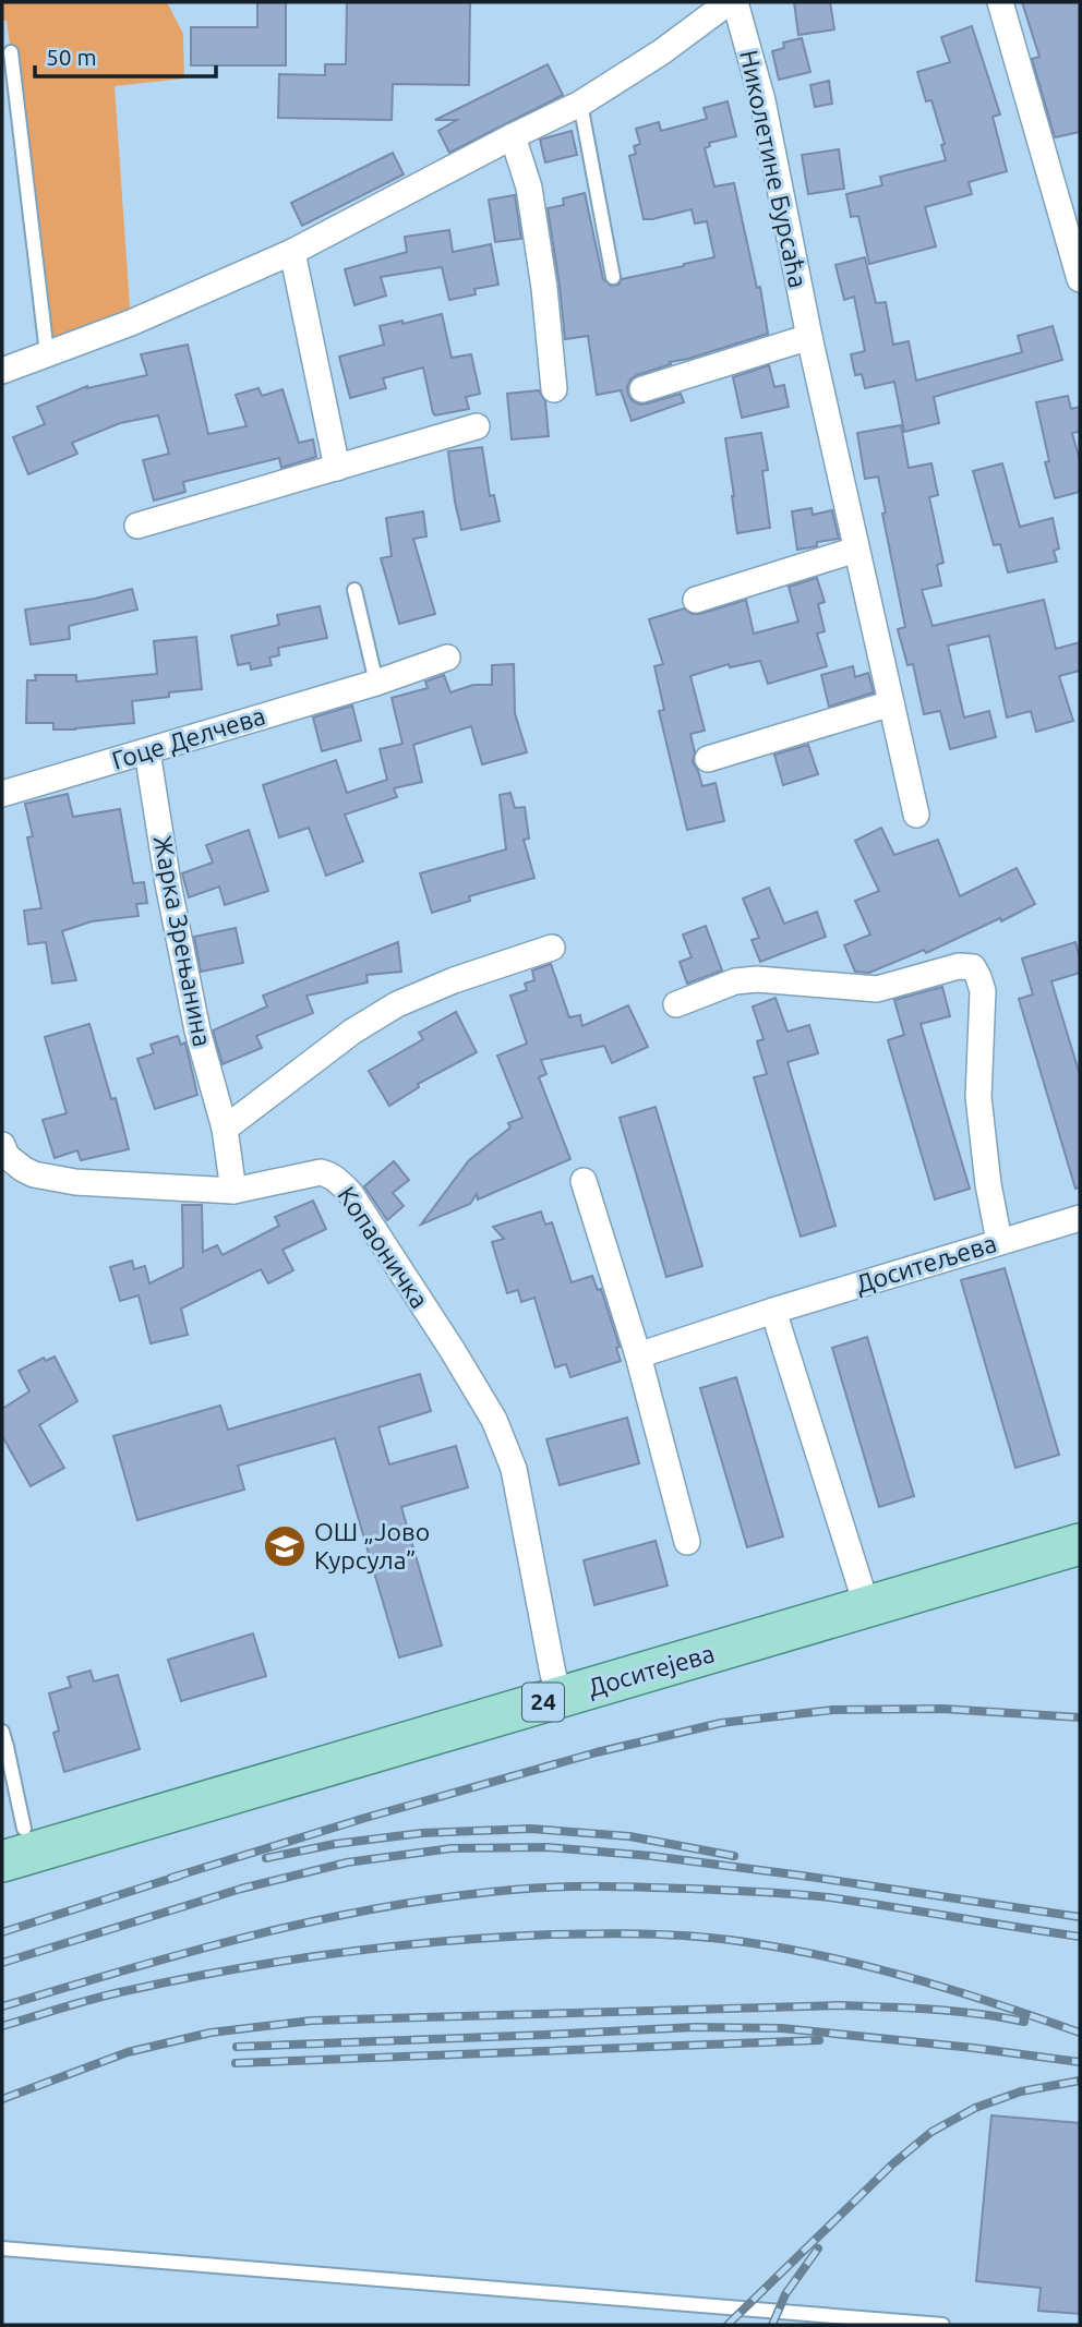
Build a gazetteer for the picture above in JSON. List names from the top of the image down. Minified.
{"streets":{"main road":["Доситејева","24"],"street":["Николетине Бурсаћа","Гоце Делчева","Жарка Зрењанина","Копаоничка","Доситељева"]},"crossings":[["Гоце Делчева","Жарка Зрењанина"],["Копаоничка","Доситејева"]],"places":{"school or university":["ОШ „Јово Курсула”"]},"scale_bar":"50 m"}
